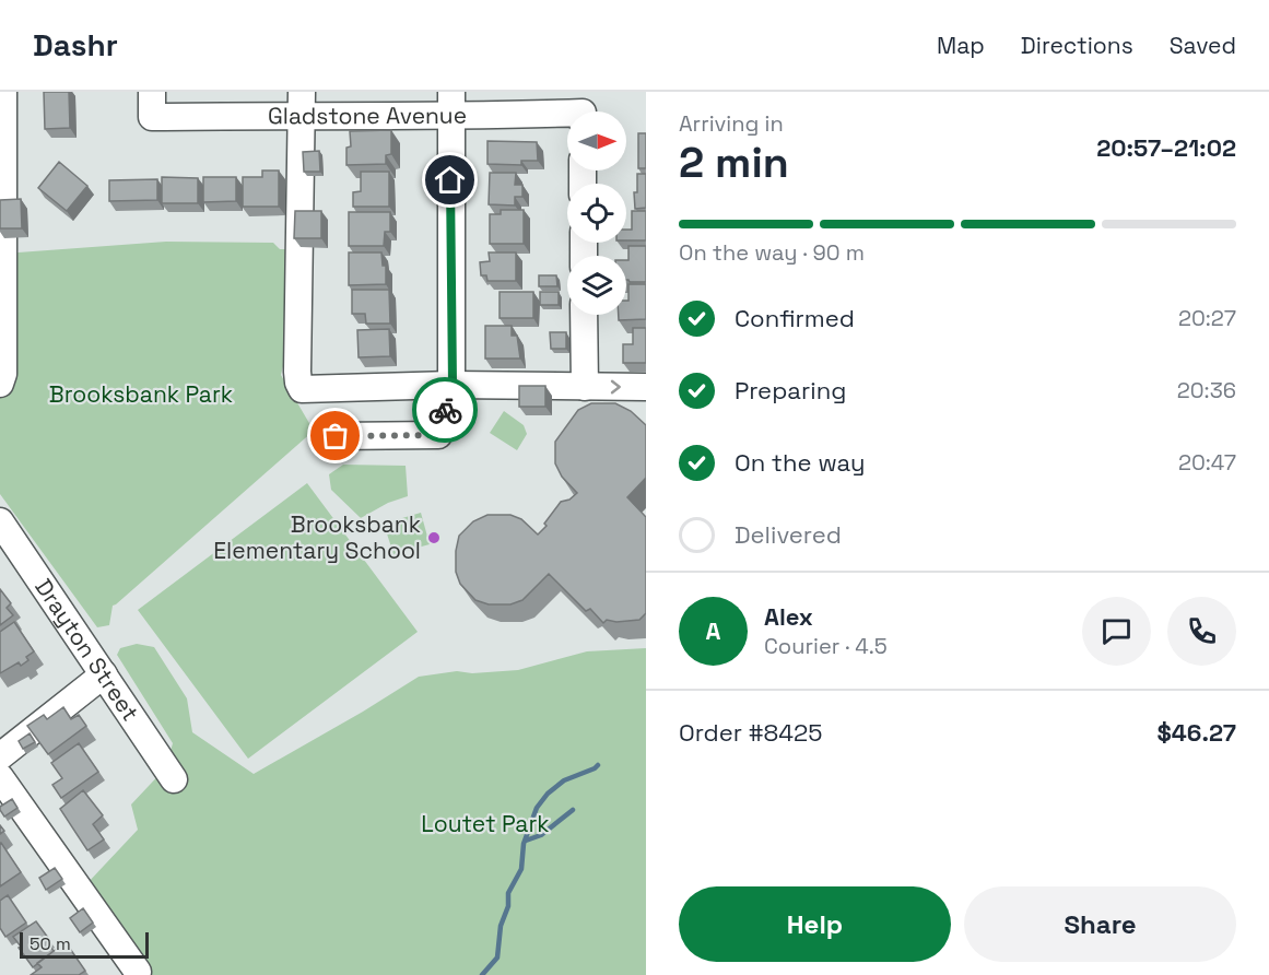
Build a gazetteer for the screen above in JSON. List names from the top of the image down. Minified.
{"streets":{"street":["Gladstone Avenue","Drayton Street"]},"parks":["Brooksbank Park","Loutet Park"],"places":["Brooksbank Elementary School"],"scale_bar":"50 m","north":"right","page":{"header":"Dashr","nav":["Map","Directions","Saved"],"heading":["2 min","Arriving in","20:57–21:02"],"panel":["Alex","Courier · 4.5","Order #8425","$46.27"],"bar":"On the way · 90 m","list":[["Confirmed","20:27"],["Preparing","20:36"],["On the way","20:47"],"Delivered"],"round":"A","buttons":["Help","Share"],"scale":"50 m"}}
